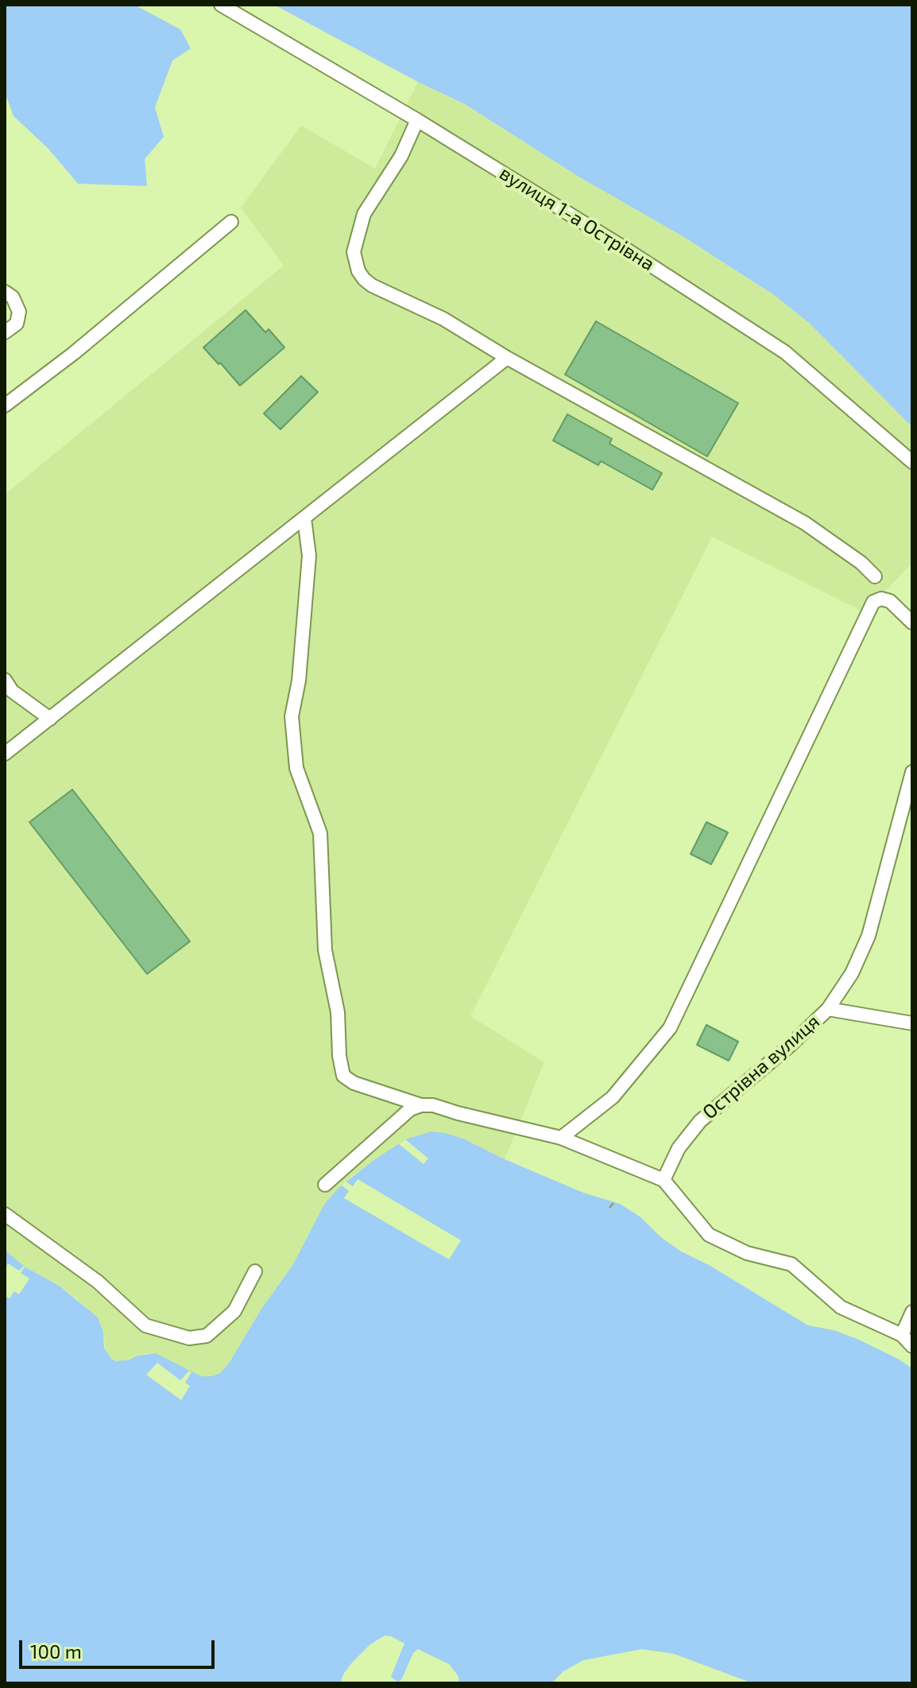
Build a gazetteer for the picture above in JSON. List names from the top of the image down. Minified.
{"streets":{"street":["вулиця 1-а Острівна","Острівна вулиця"]},"scale_bar":"100 m"}
